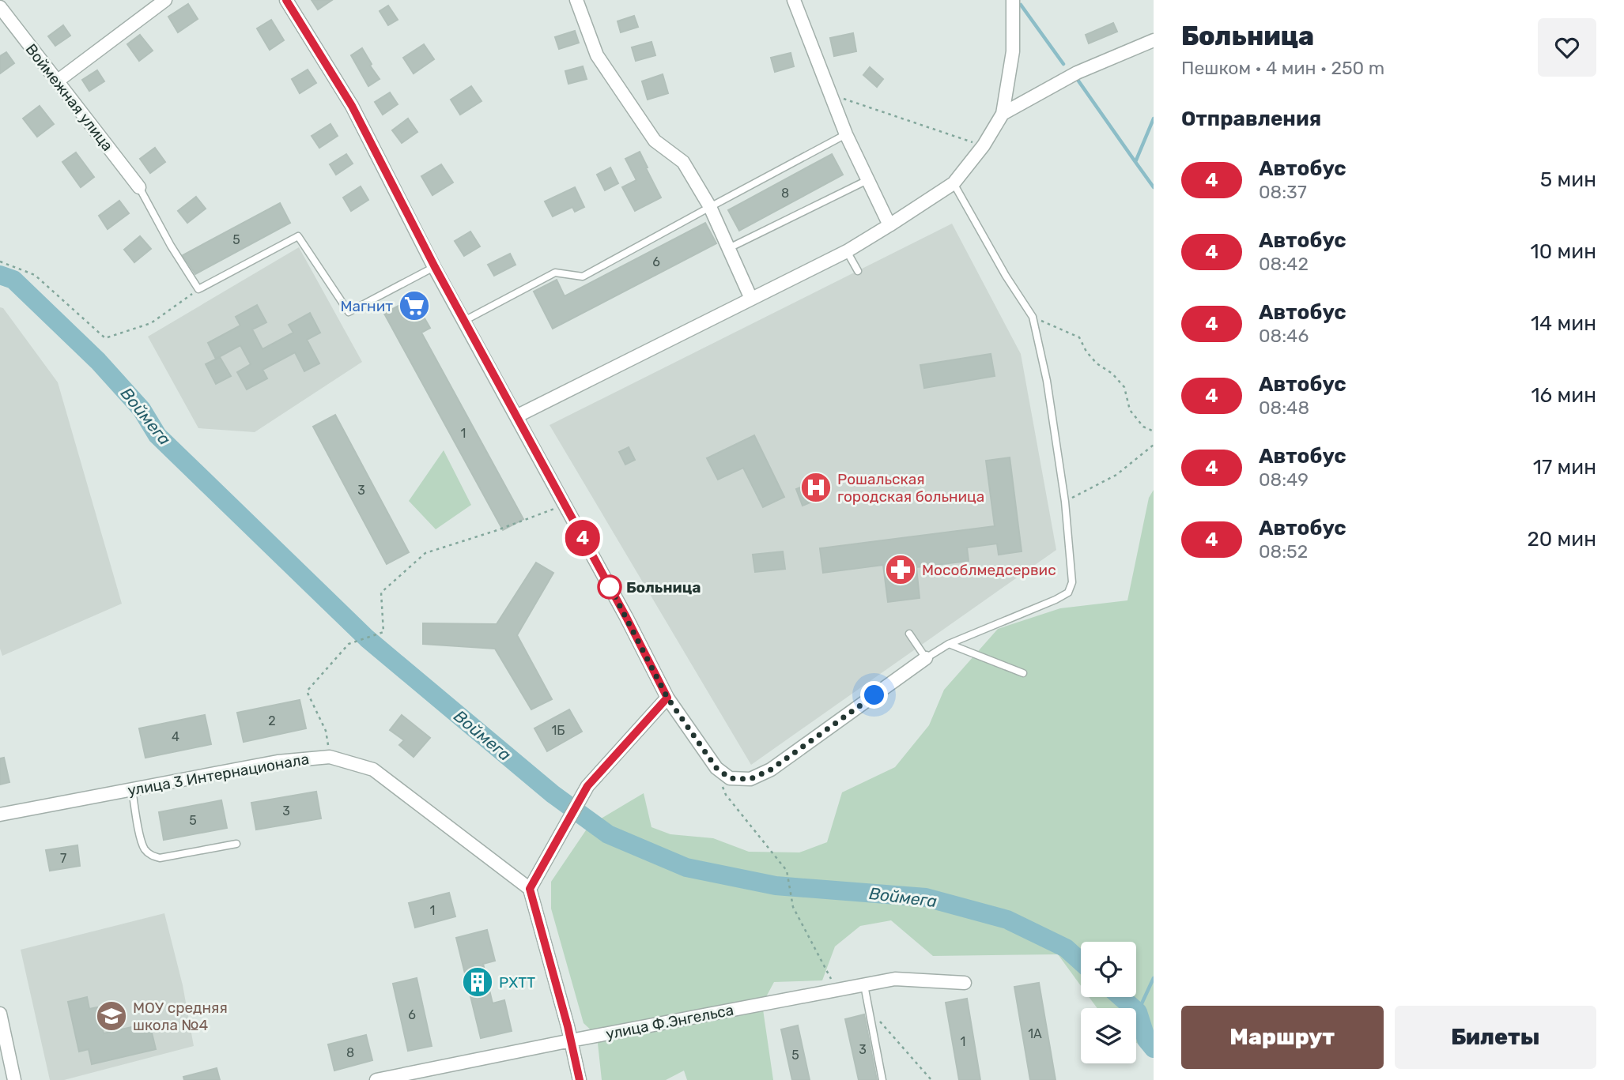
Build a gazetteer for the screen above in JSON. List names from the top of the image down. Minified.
{"streets":{"street":["Воймежная улица","улица 3 Интернационала","улица Ф.Энгельса"]},"water":["Воймега"],"places":{"supermarket":["Магнит"],"hospital":["Рошальская городская больница"],"pharmacy":["Мособлмедсервис"],"other":["Больница"],"building":["РХТТ"],"school or university":["МОУ средняя школа №4"]},"lines":["bus line 4"],"house_numbers":["8","5","6","1","3","2","1Б","4","3","5","7","1","6","1А","1","3","8","5"],"page":{"on_map":"4","heading":[["Больница","Пешком · 4 мин · 250 m"],"Отправления"],"list":[{"mark":"4","name":"Автобус","note":"08:37","value":"5 мин"},{"mark":"4","name":"Автобус","note":"08:42","value":"10 мин"},{"mark":"4","name":"Автобус","note":"08:46","value":"14 мин"},{"mark":"4","name":"Автобус","note":"08:48","value":"16 мин"},{"mark":"4","name":"Автобус","note":"08:49","value":"17 мин"},{"mark":"4","name":"Автобус","note":"08:52","value":"20 мин"}],"buttons":["Маршрут","Билеты"]}}
